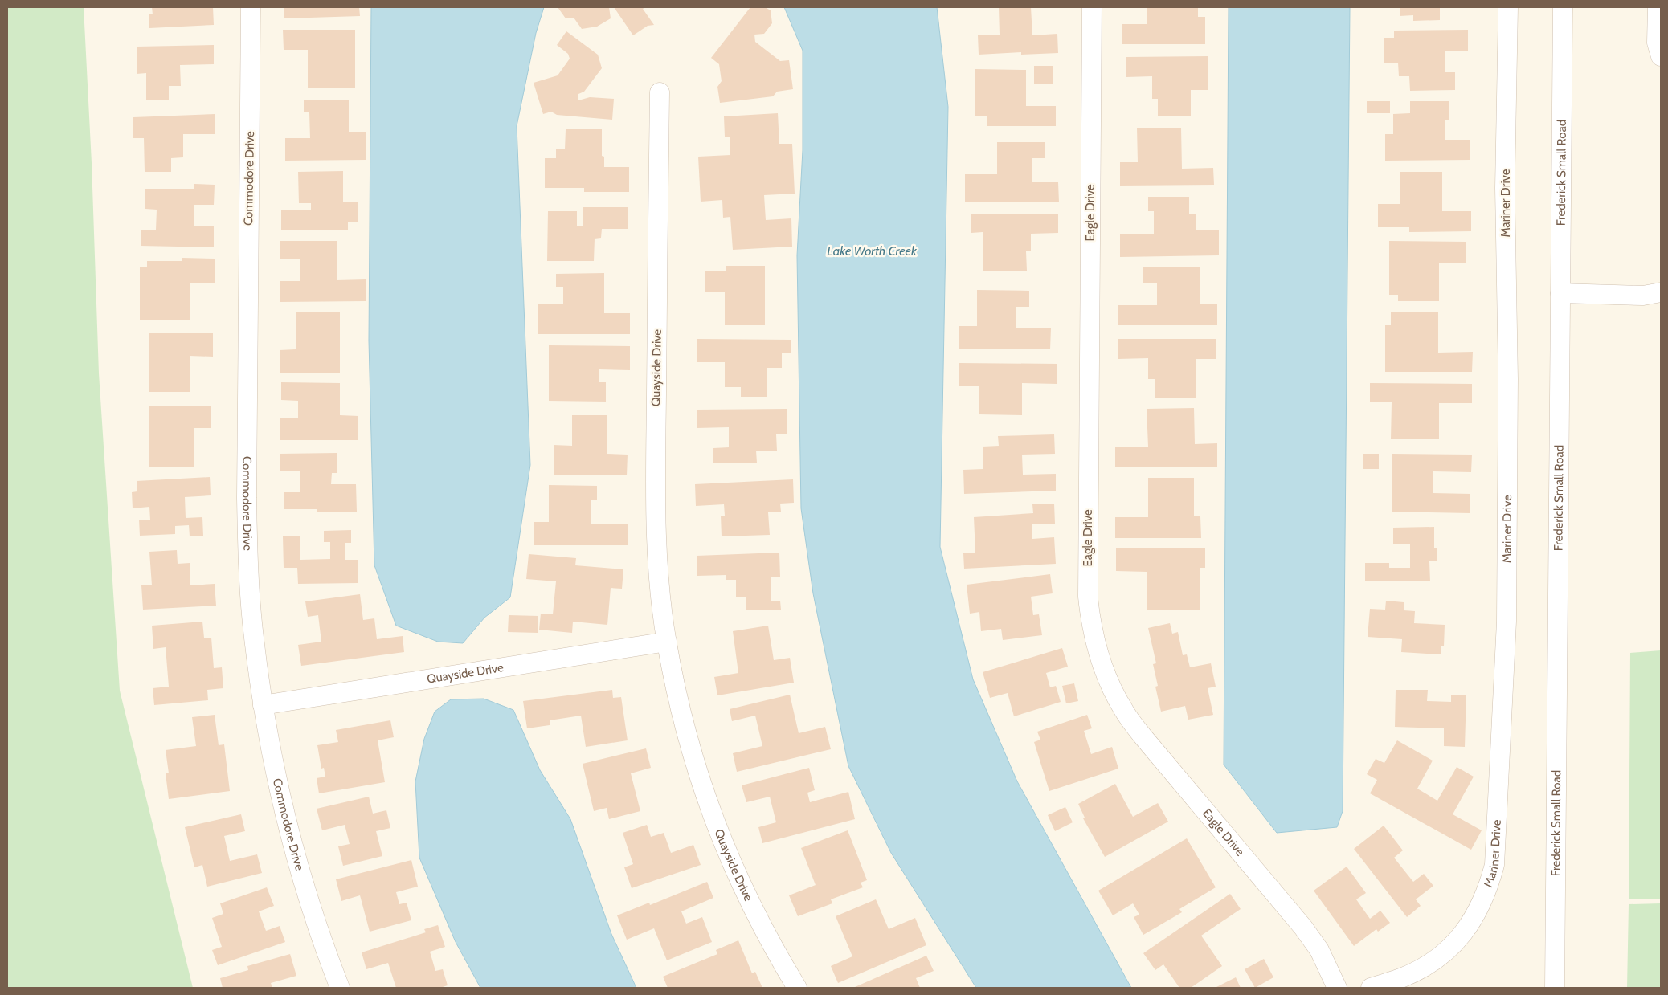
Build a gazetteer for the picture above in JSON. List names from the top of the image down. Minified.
{"streets":{"street":["Frederick Small Road","Commodore Drive","Mariner Drive","Eagle Drive","Quayside Drive"]},"crossings":[["Commodore Drive","Quayside Drive"]],"water":["Lake Worth Creek"]}
